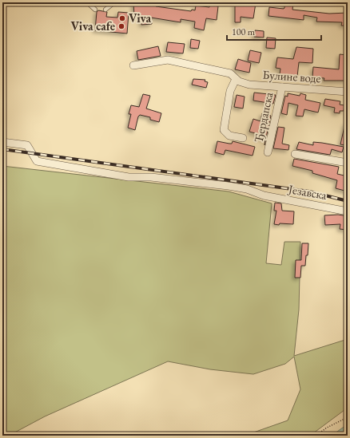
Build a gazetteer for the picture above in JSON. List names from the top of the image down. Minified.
{"streets":{"street":["Булине воде","Ђердапска","Језавска"]},"crossings":[["Булине воде","Ђердапска"]],"places":["Viva","Viva cafe"],"scale_bar":"100 m"}
